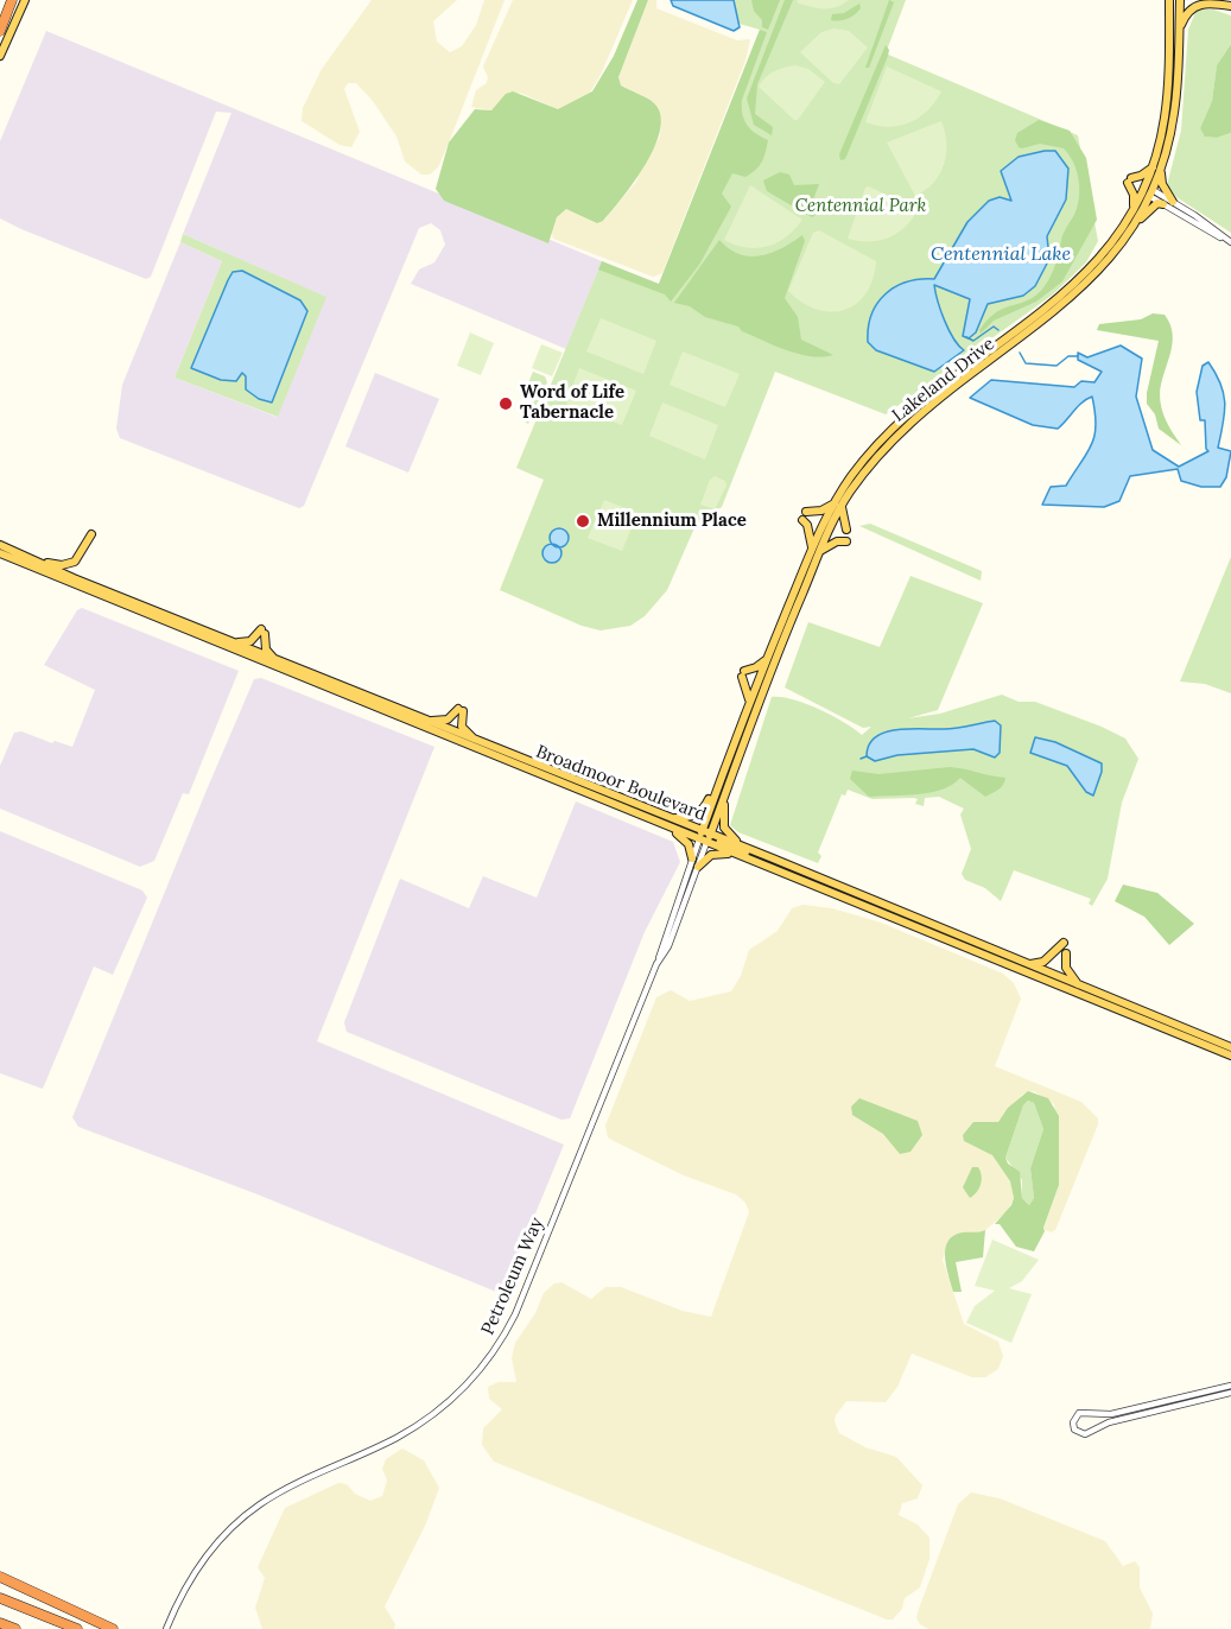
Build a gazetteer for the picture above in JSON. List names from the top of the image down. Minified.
{"streets":{"main road":["Lakeland Drive","Broadmoor Boulevard"],"street":["Petroleum Way"]},"crossings":[["Lakeland Drive","Broadmoor Boulevard"],["Lakeland Drive","Petroleum Way"],["Broadmoor Boulevard","Petroleum Way"]],"water":["Centennial Lake"],"parks":["Centennial Park"],"places":["Word of Life Tabernacle","Millennium Place"]}
